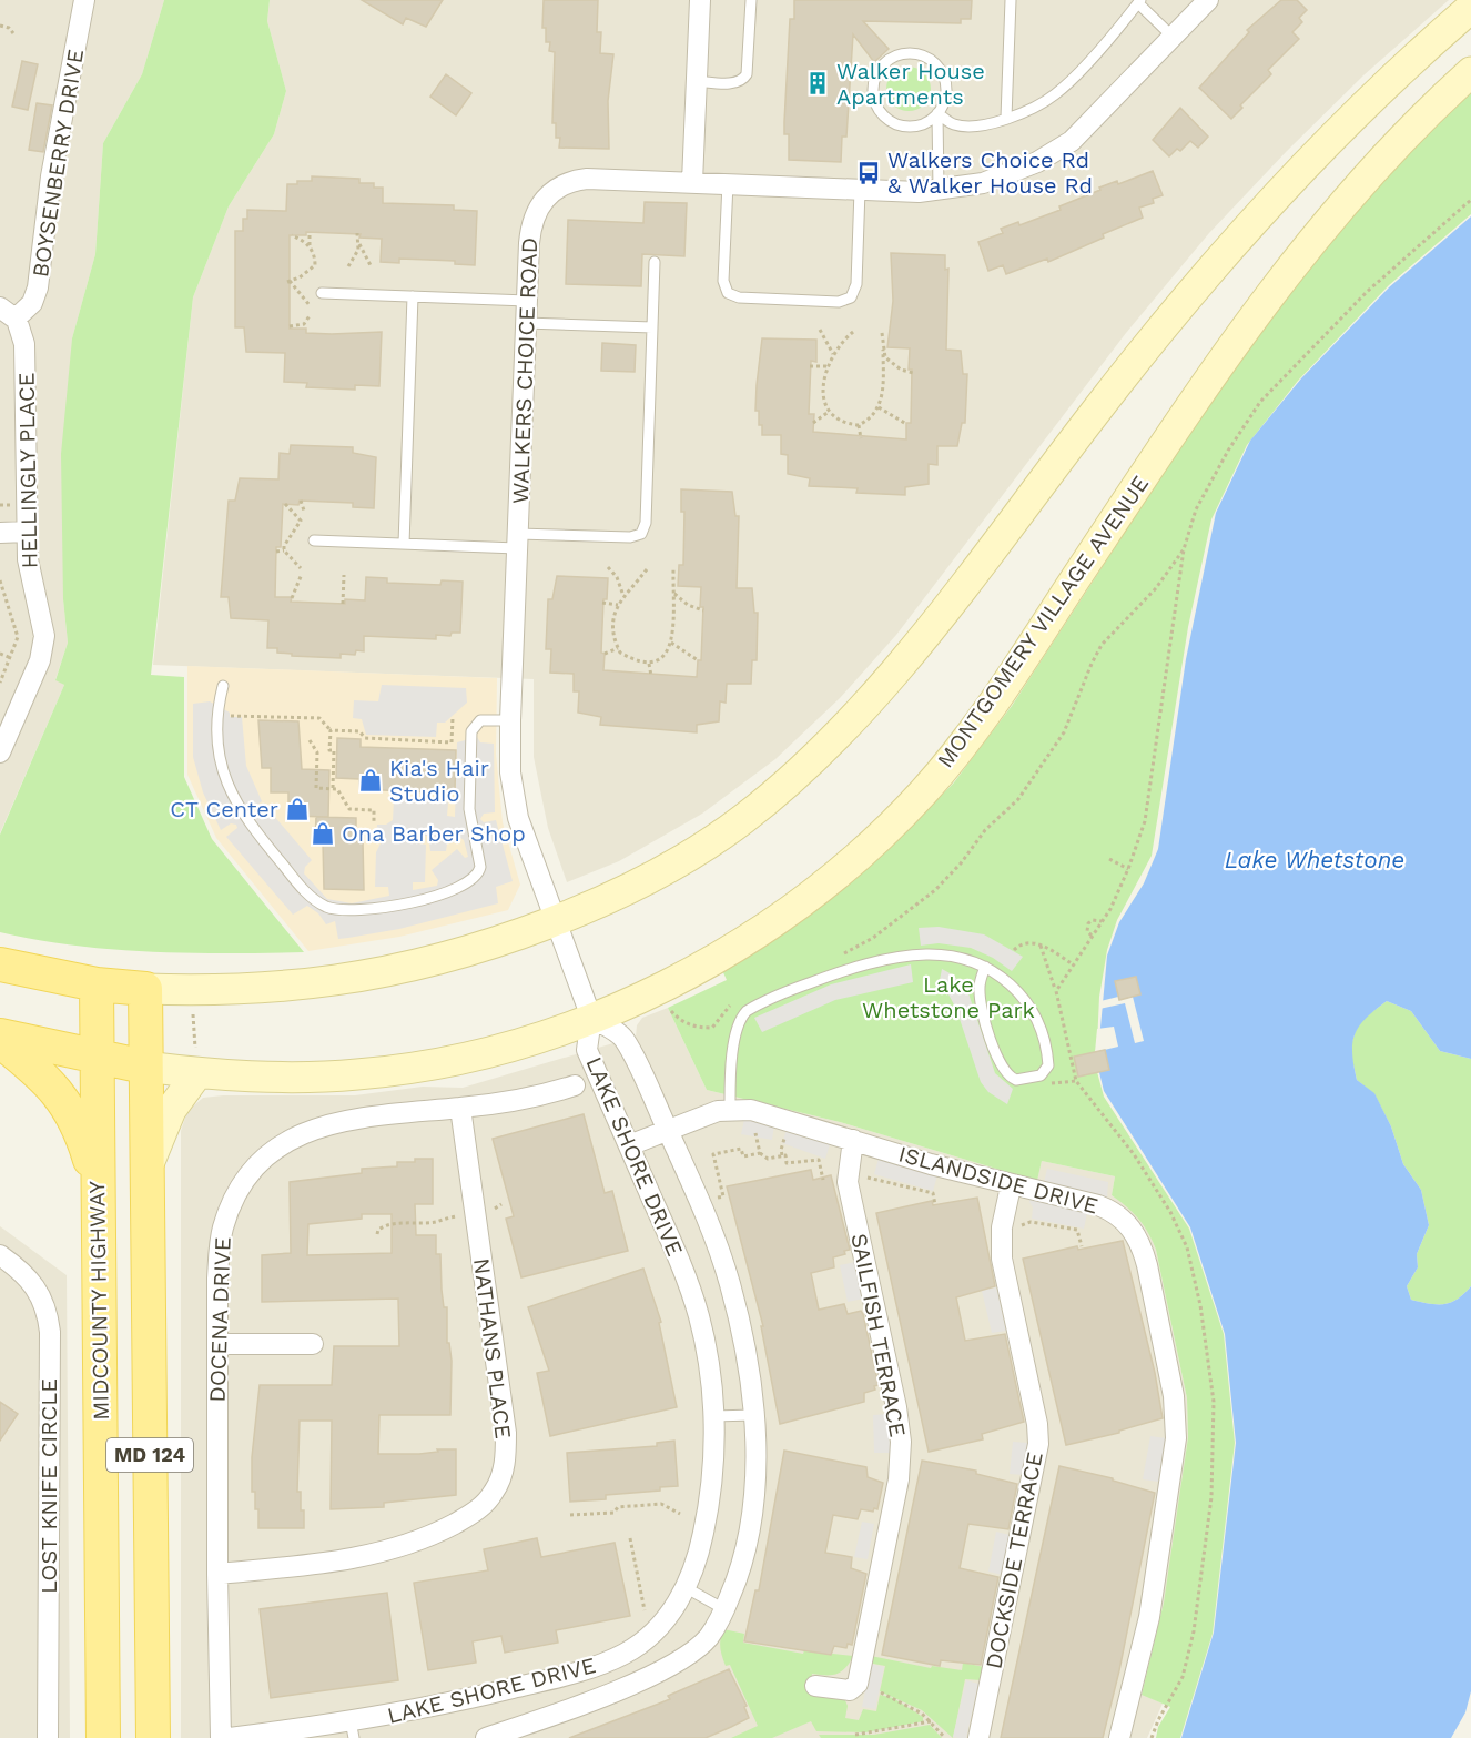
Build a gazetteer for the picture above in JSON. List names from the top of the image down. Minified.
{"streets":{"main road":["MONTGOMERY VILLAGE AVENUE","MIDCOUNTY HIGHWAY","MD 124"],"street":["BOYSENBERRY DRIVE","WALKERS CHOICE ROAD","HELLINGLY PLACE","LAKE SHORE DRIVE","ISLANDSIDE DRIVE","DOCENA DRIVE","SAILFISH TERRACE","NATHANS PLACE","LOST KNIFE CIRCLE","DOCKSIDE TERRACE"]},"crossings":[["BOYSENBERRY DRIVE","HELLINGLY PLACE"],["WALKERS CHOICE ROAD","MONTGOMERY VILLAGE AVENUE"],["WALKERS CHOICE ROAD","LAKE SHORE DRIVE"],["MONTGOMERY VILLAGE AVENUE","LAKE SHORE DRIVE"],["MONTGOMERY VILLAGE AVENUE","MIDCOUNTY HIGHWAY"],["MONTGOMERY VILLAGE AVENUE","MD 124"],["LAKE SHORE DRIVE","ISLANDSIDE DRIVE"],["ISLANDSIDE DRIVE","SAILFISH TERRACE"],["ISLANDSIDE DRIVE","DOCKSIDE TERRACE"],["MIDCOUNTY HIGHWAY","MD 124"],["DOCENA DRIVE","NATHANS PLACE"]],"water":["Lake Whetstone"],"parks":["Lake Whetstone Park"],"places":{"building":["Walker House Apartments"],"bus stop":["Walkers Choice Rd & Walker House Rd"],"shop":["Kia's Hair Studio","CT Center","Ona Barber Shop"]}}
